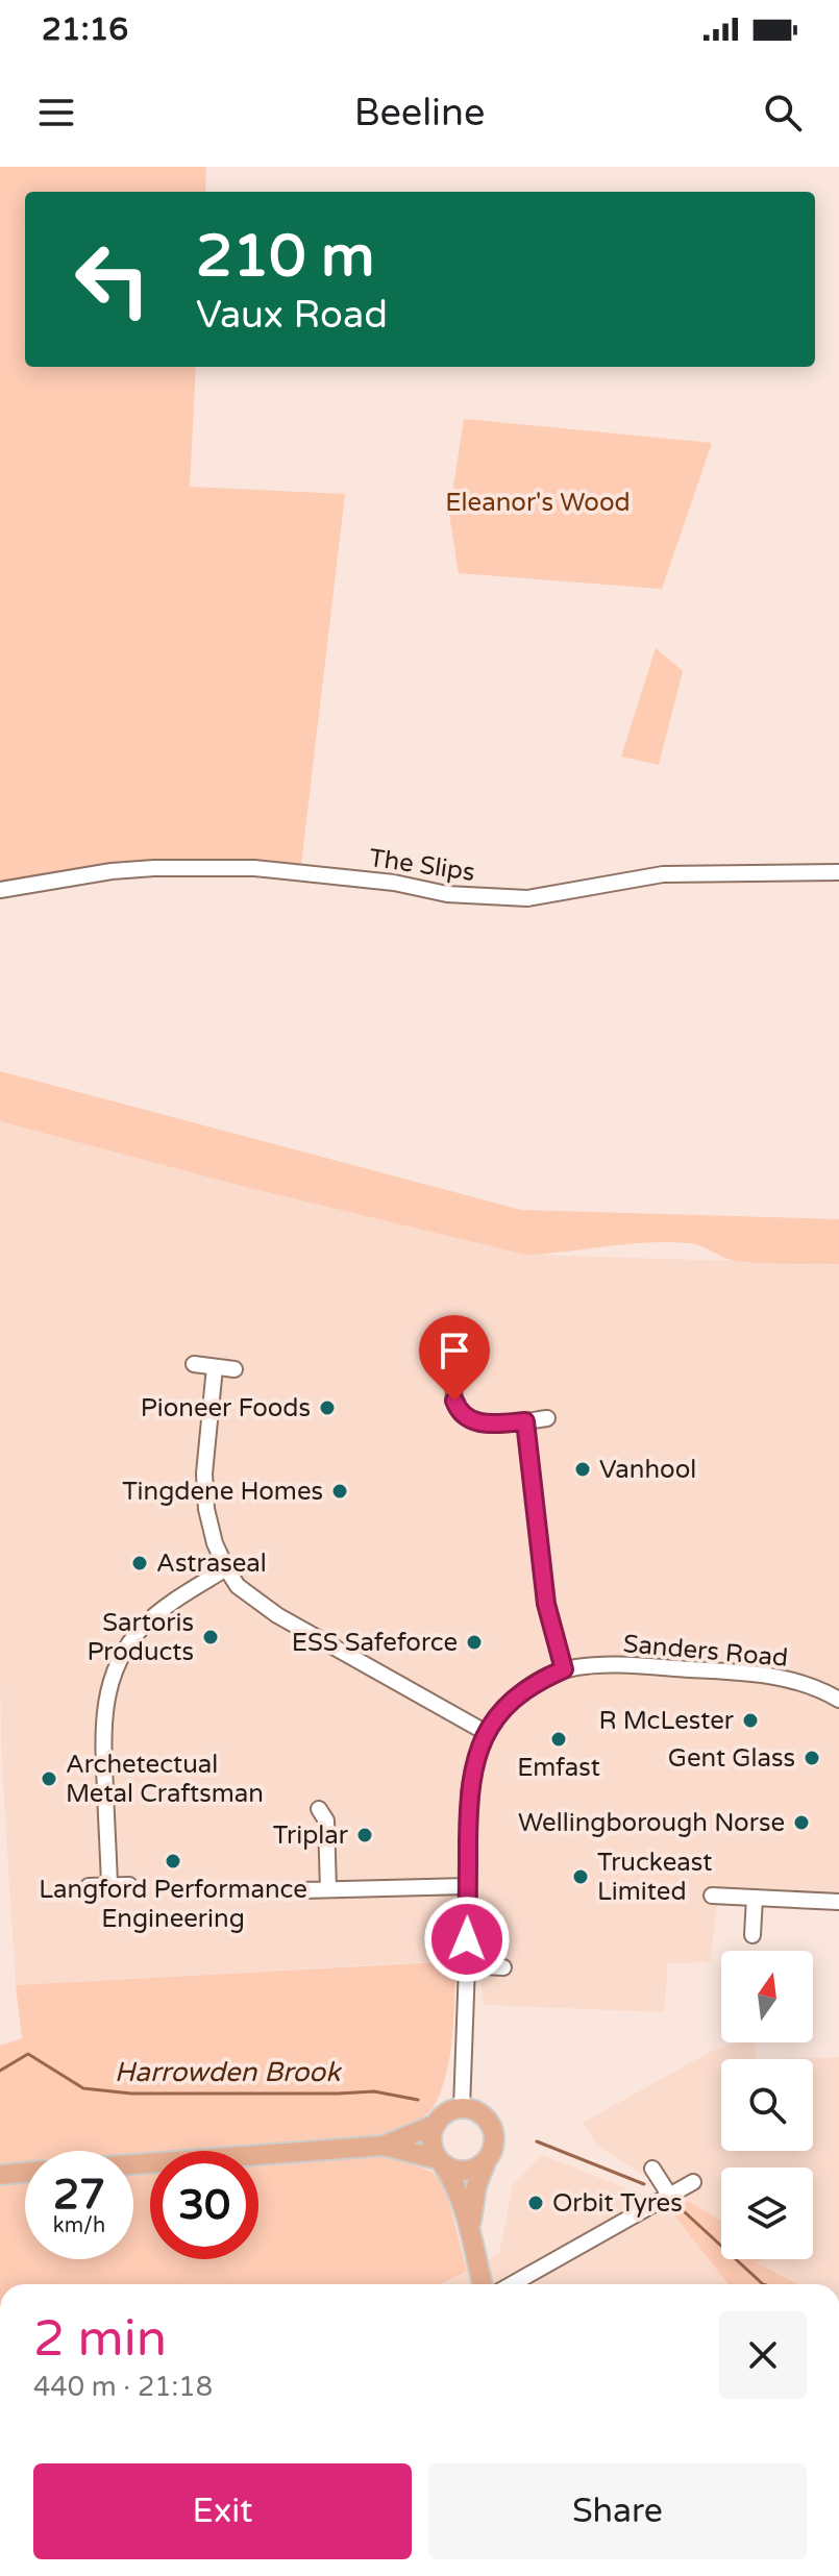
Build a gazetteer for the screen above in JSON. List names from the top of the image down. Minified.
{"streets":{"street":["The Slips","Sanders Road"]},"water":["Harrowden Brook"],"parks":["Eleanor's Wood"],"places":["Pioneer Foods","Vanhool","Tingdene Homes","Astraseal","Sartoris Products","ESS Safeforce","R McLester","Emfast","Gent Glass","Archetectual Metal Craftsman","Wellingborough Norse","Triplar","Langford Performance Engineering","Truckeast Limited","Orbit Tyres"],"north":"top","page":{"status":"21:16","header":"Beeline","turn":["210 m","Vaux Road"],"speed":"27 km/h","limit":"30","heading":["2 min","440 m · 21:18"],"buttons":["Exit","Share"]}}
